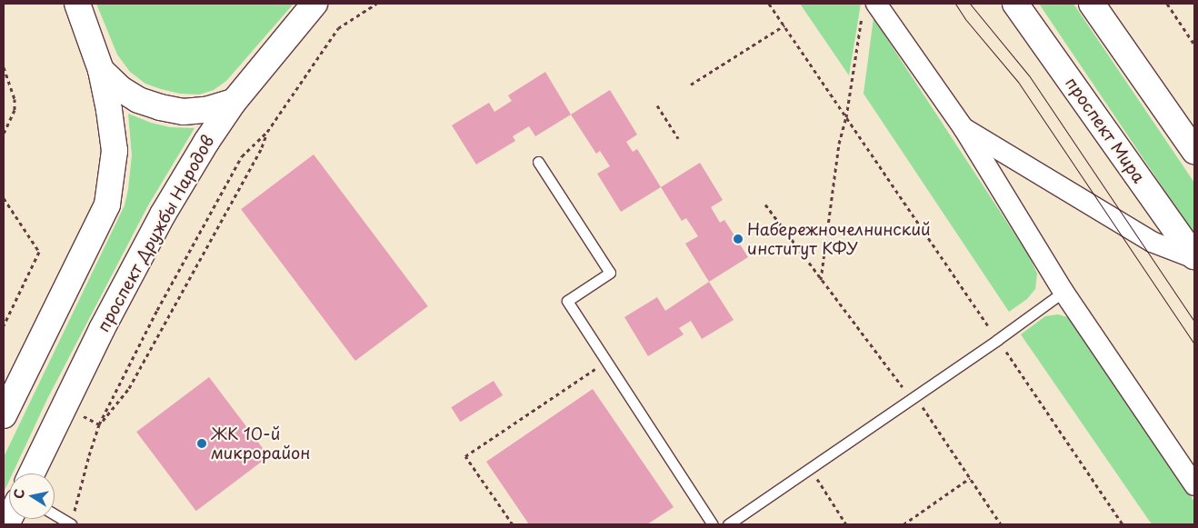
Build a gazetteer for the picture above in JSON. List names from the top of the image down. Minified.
{"streets":{"main road":["проспект Мира","проспект Дружбы Народов"]},"places":["Набережночелнинский институт КФУ","ЖК 10-й микрорайон"],"north":"left"}
